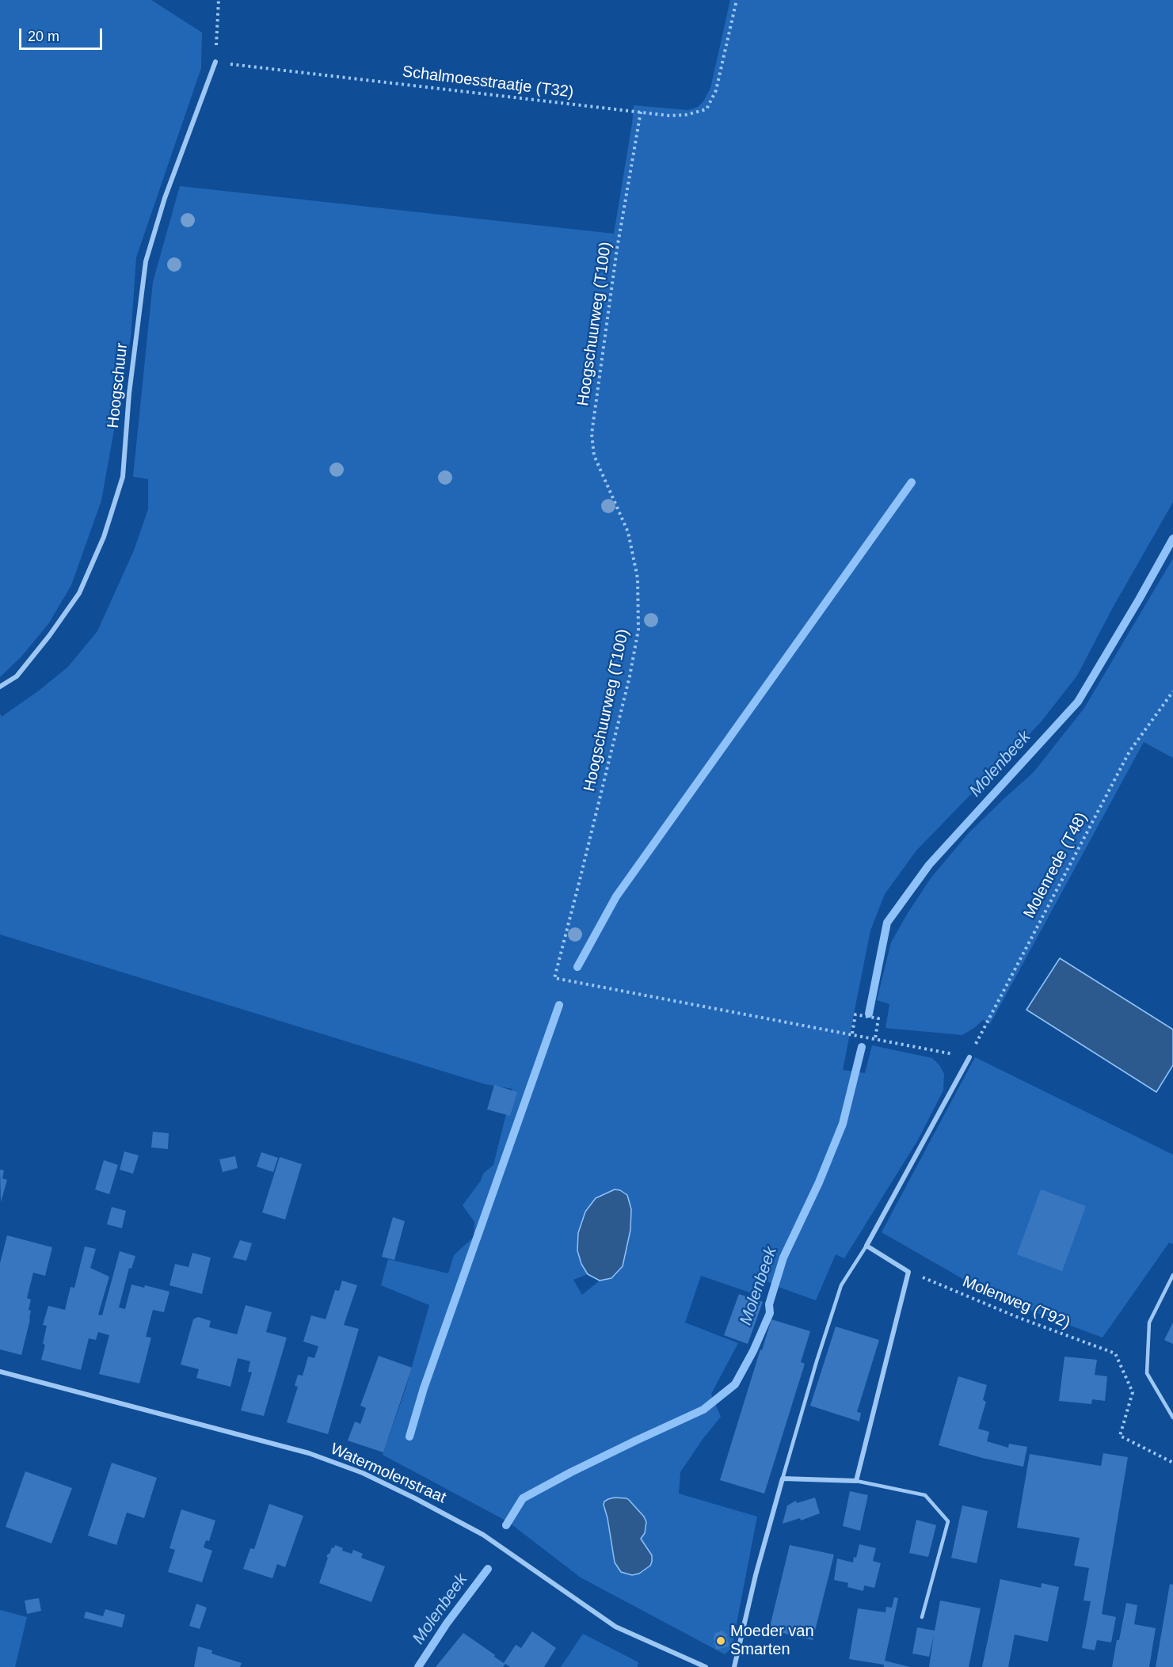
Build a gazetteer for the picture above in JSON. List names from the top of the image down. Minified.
{"streets":{"street":["Hoogschuur","Watermolenstraat"],"path":["Schalmoesstraatje (T32)","Hoogschuurweg (T100)","Molenrede (T48)","Molenweg (T92)"]},"crossings":[["Schalmoesstraatje (T32)","Hoogschuurweg (T100)"],["Schalmoesstraatje (T32)","Hoogschuur"]],"water":["Molenbeek"],"places":["Moeder van Smarten"],"scale_bar":"20 m"}
